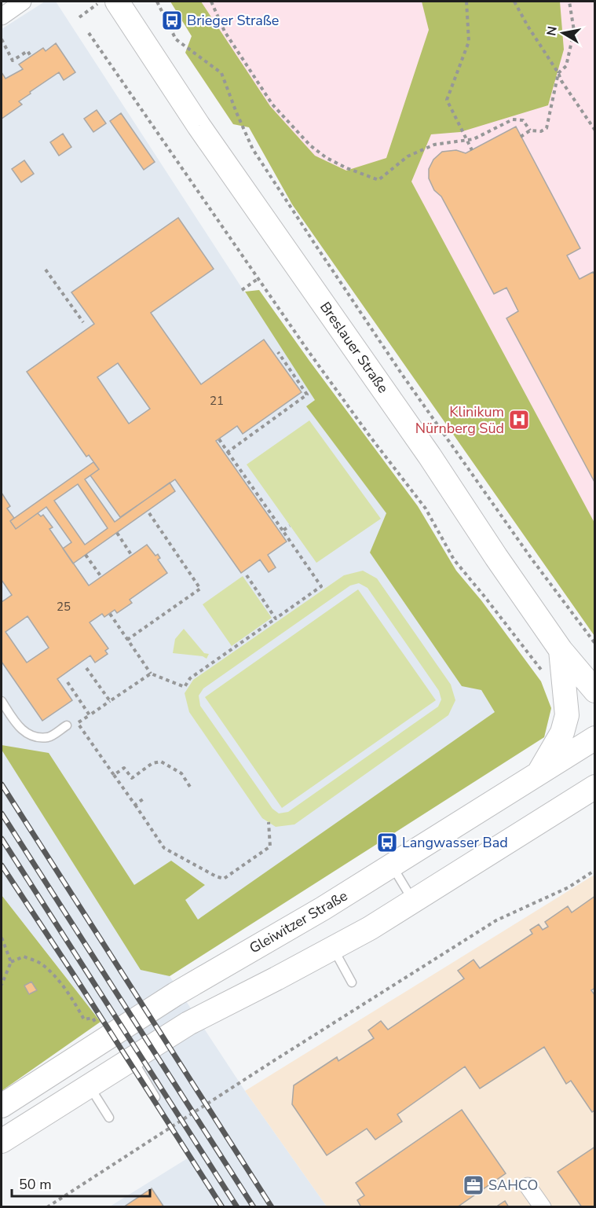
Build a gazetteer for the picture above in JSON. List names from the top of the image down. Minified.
{"streets":{"main road":["Breslauer Straße","Gleiwitzer Straße"]},"places":{"bus stop":["Brieger Straße","Langwasser Bad"],"hospital":["Klinikum Nürnberg Süd"],"office":["SAHCO"]},"house_numbers":["21","25"],"scale_bar":"50 m","north":"left"}
